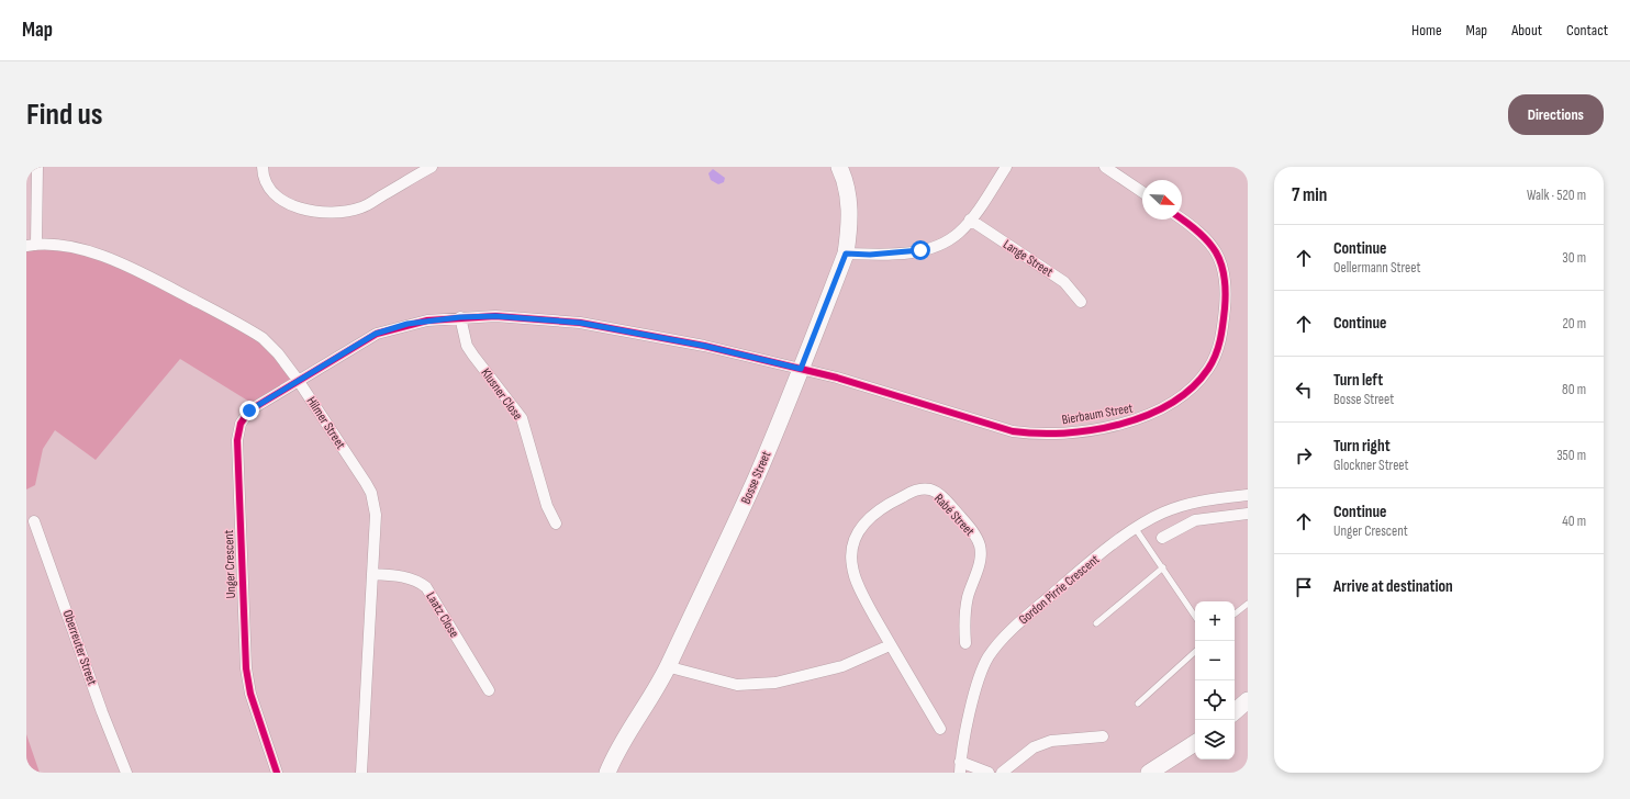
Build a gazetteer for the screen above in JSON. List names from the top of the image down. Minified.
{"streets":{"street":["Lange Street","Klusner Close","Bierbaum Street","Hilmer Street","Bosse Street","Rabé Street","Unger Crescent","Gordon Pirrie Crescent","Laatz Close","Oberreuter Street"]},"crossings":[["Klusner Close","Bierbaum Street"],["Klusner Close","Unger Crescent"],["Bierbaum Street","Bosse Street"],["Bierbaum Street","Unger Crescent"],["Hilmer Street","Unger Crescent"],["Hilmer Street","Laatz Close"]],"north":"bottom right","page":{"header":"Map","nav":["Home","Map","About","Contact"],"buttons":"Directions","title":"Find us","heading":["7 min","Walk · 520 m"],"list":[["Continue","Oellermann Street","30 m"],["Continue","20 m"],["Turn left","Bosse Street","80 m"],["Turn right","Glockner Street","350 m"],["Continue","Unger Crescent","40 m"],"Arrive at destination"],"map_buttons":["+","−"]}}
